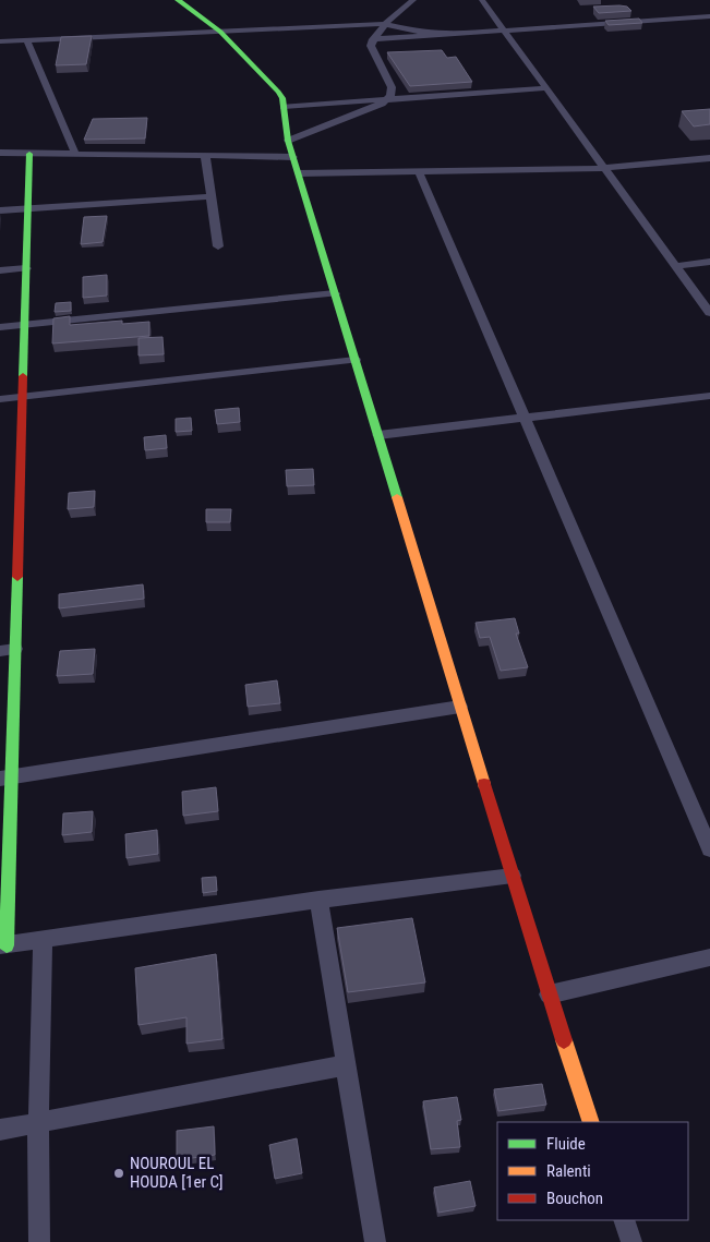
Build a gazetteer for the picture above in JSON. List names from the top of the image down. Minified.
{"places":["NOUROUL EL HOUDA [1er C]"],"legend":["Fluide","Ralenti","Bouchon"]}
